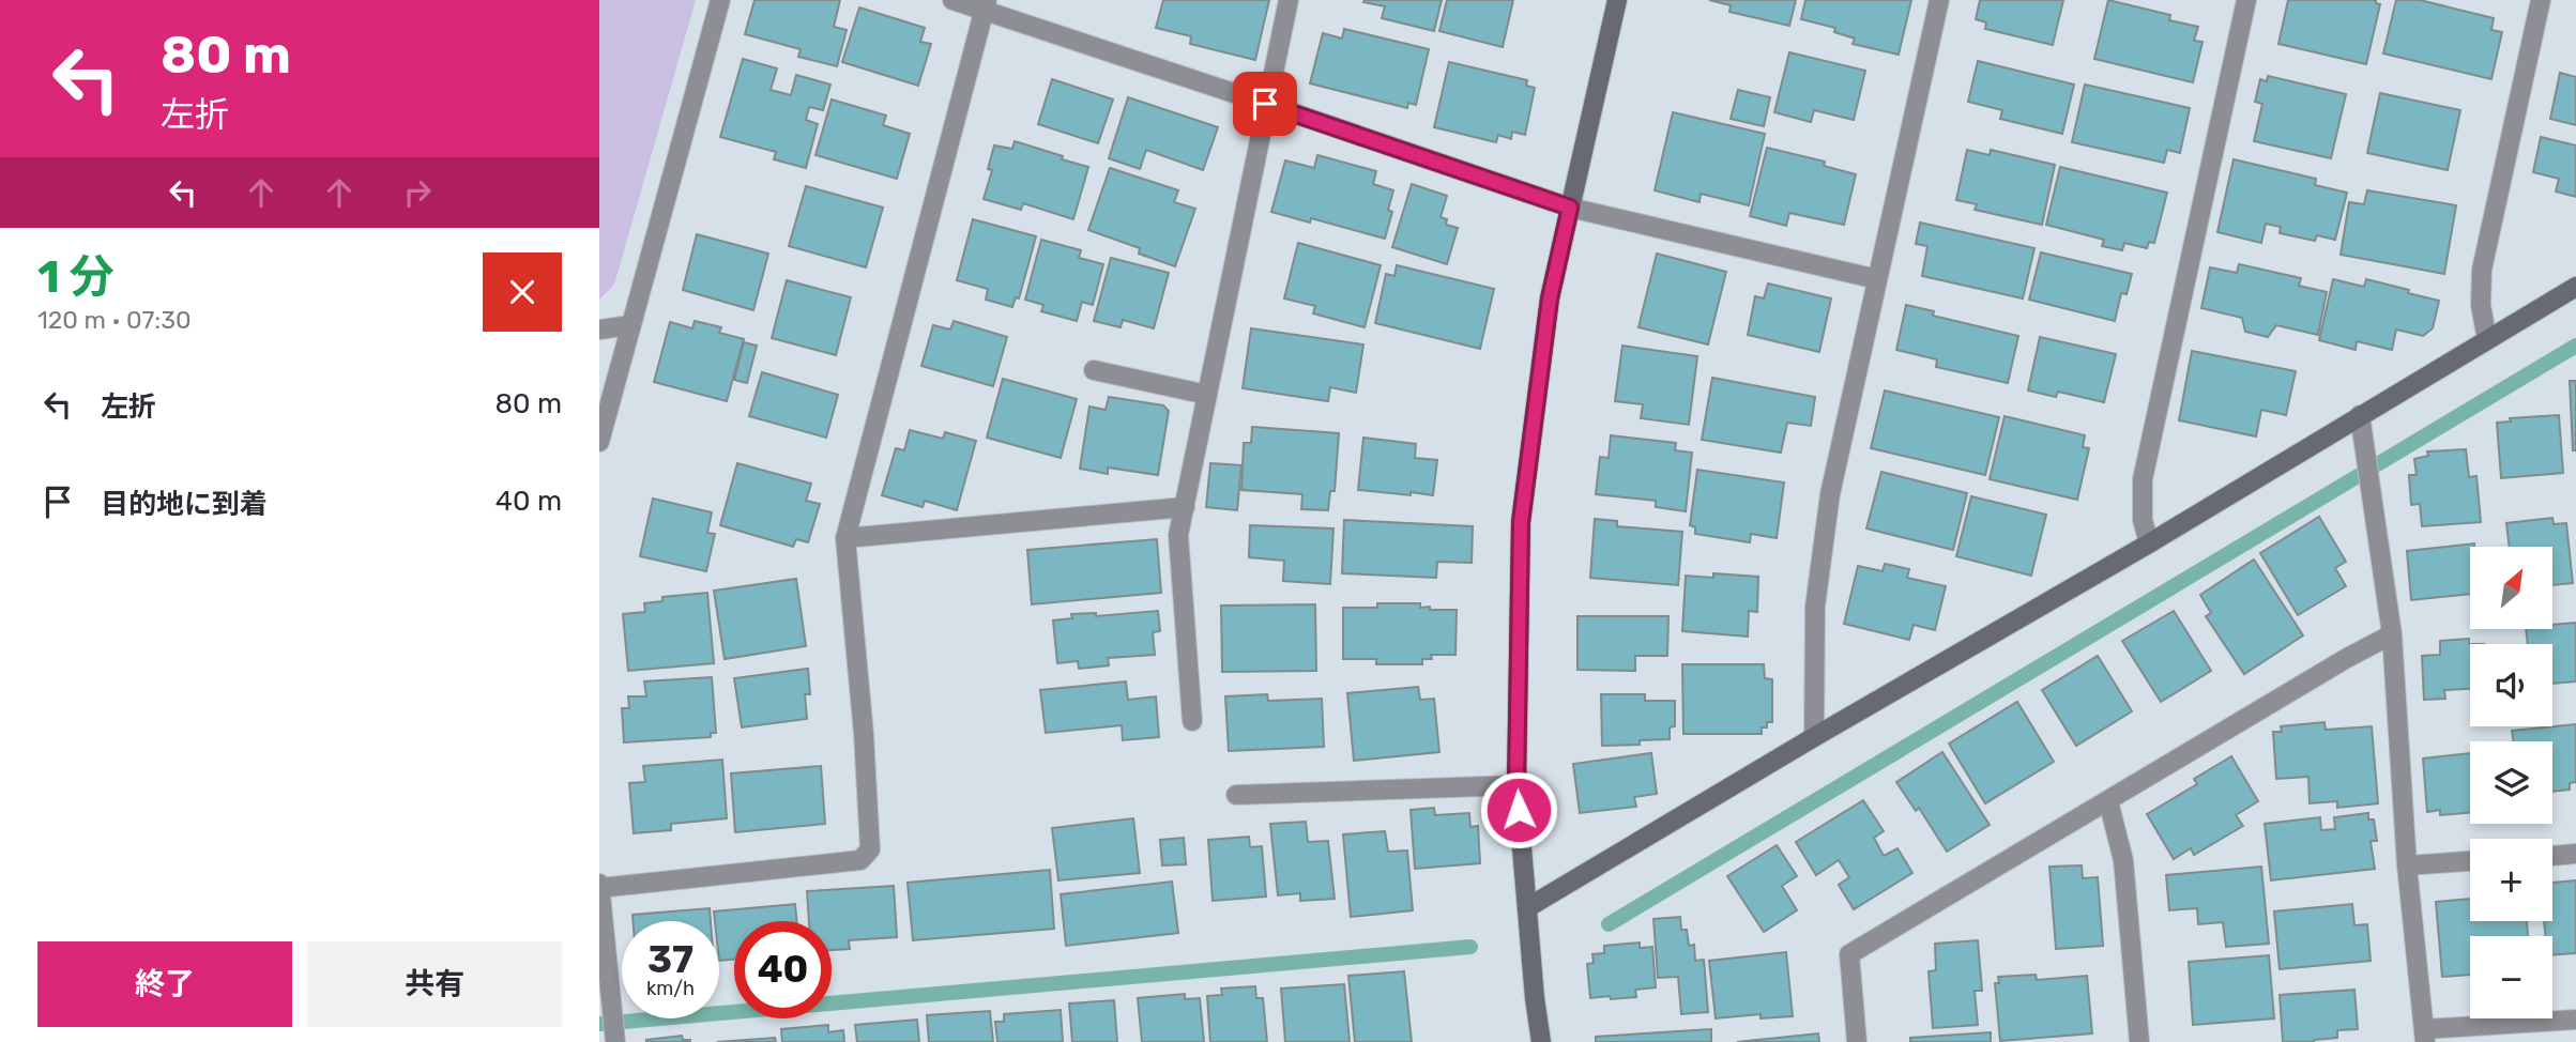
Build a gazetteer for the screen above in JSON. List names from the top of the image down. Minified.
{"north":"top right","page":{"turn":["80 m","左折"],"heading":["1 分","120 m · 07:30"],"list":[{"name":"左折","value":"80 m"},{"name":"目的地に到着","value":"40 m"}],"map_buttons":["+","−"],"speed":"37 km/h","limit":"40","buttons":["終了","共有"]}}
